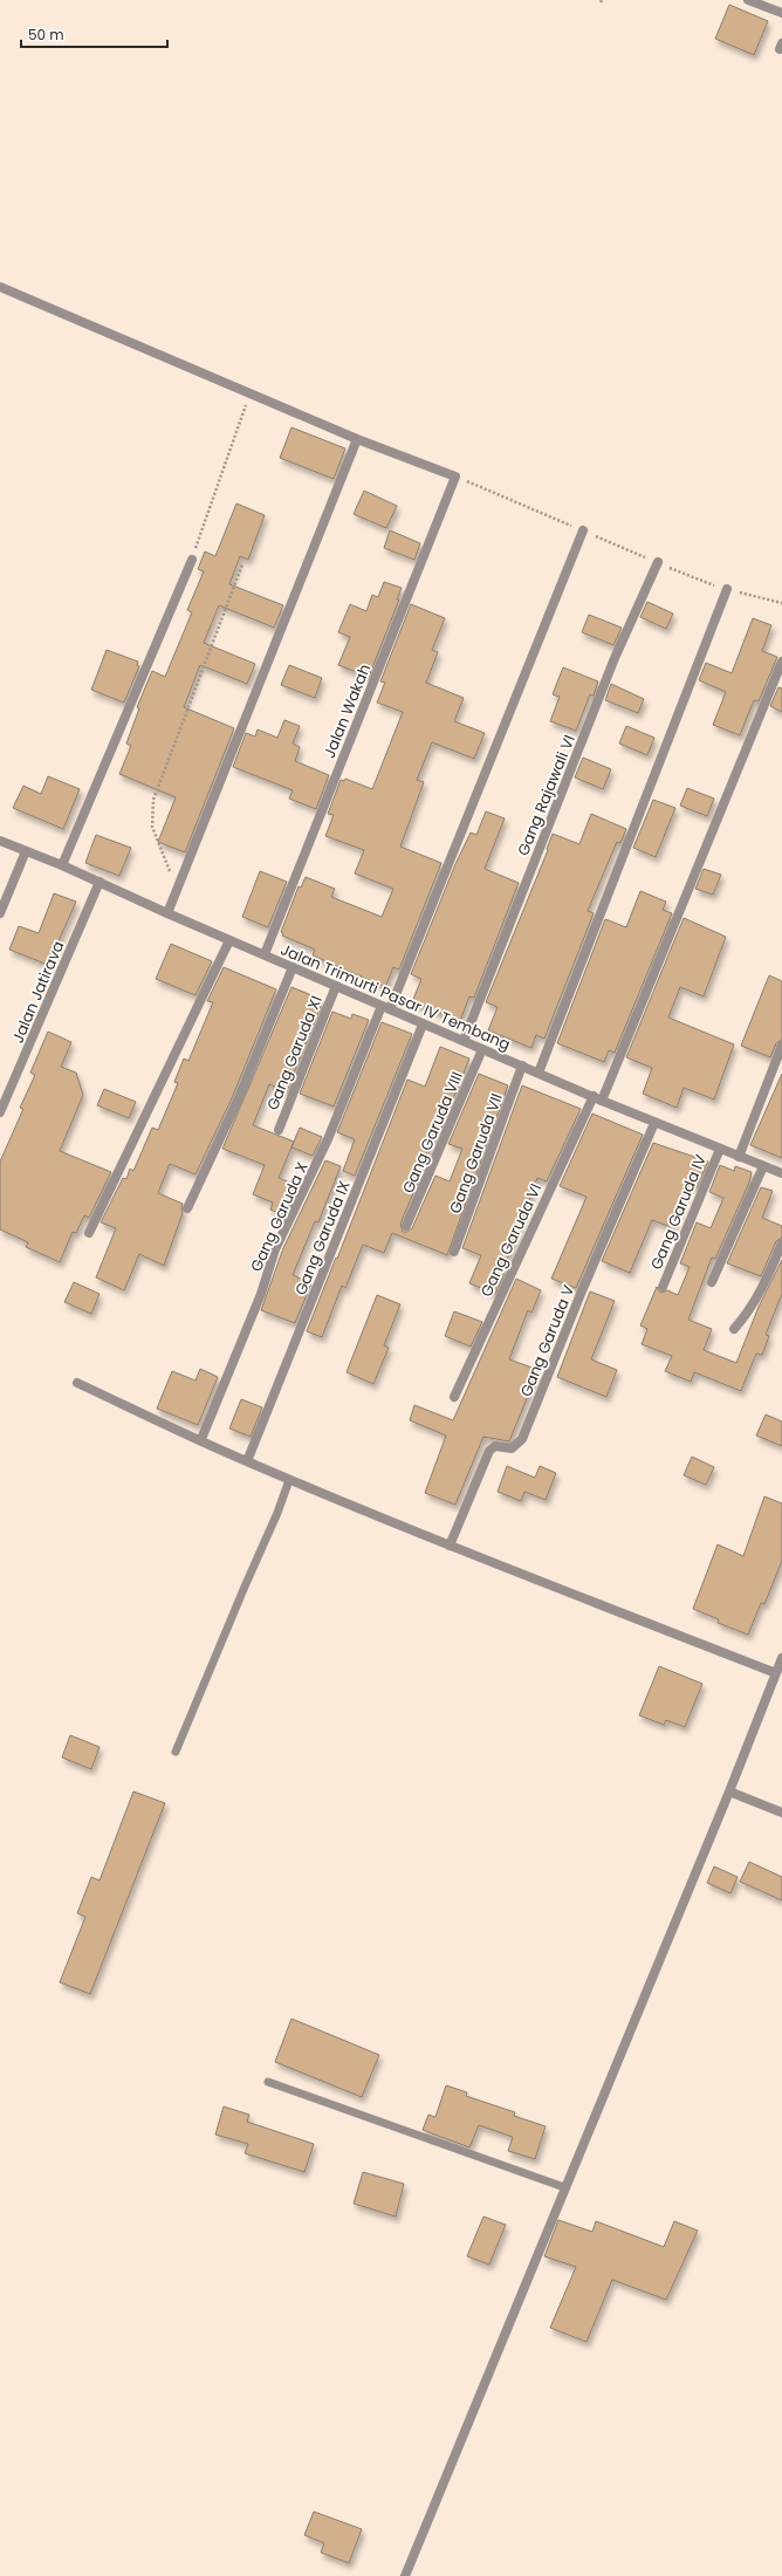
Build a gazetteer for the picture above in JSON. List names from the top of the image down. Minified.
{"streets":{"street":["Jalan Wakah","Gang Rajawali VI","Jalan Jatirava","Jalan Trimurti Pasar IV Tembang","Gang Garuda XI","Gang Garuda VIII","Gang Garuda VII","Gang Garuda IV","Gang Garuda X","Gang Garuda IX","Gang Garuda VI","Gang Garuda V"]},"crossings":[["Jalan Wakah","Jalan Trimurti Pasar IV Tembang"],["Gang Rajawali VI","Jalan Trimurti Pasar IV Tembang"],["Jalan Jatirava","Jalan Trimurti Pasar IV Tembang"],["Jalan Trimurti Pasar IV Tembang","Gang Garuda XI"],["Jalan Trimurti Pasar IV Tembang","Gang Garuda VIII"],["Jalan Trimurti Pasar IV Tembang","Gang Garuda VII"],["Jalan Trimurti Pasar IV Tembang","Gang Garuda IV"],["Jalan Trimurti Pasar IV Tembang","Gang Garuda X"],["Jalan Trimurti Pasar IV Tembang","Gang Garuda IX"],["Jalan Trimurti Pasar IV Tembang","Gang Garuda VI"],["Jalan Trimurti Pasar IV Tembang","Gang Garuda V"]],"scale_bar":"50 m"}
